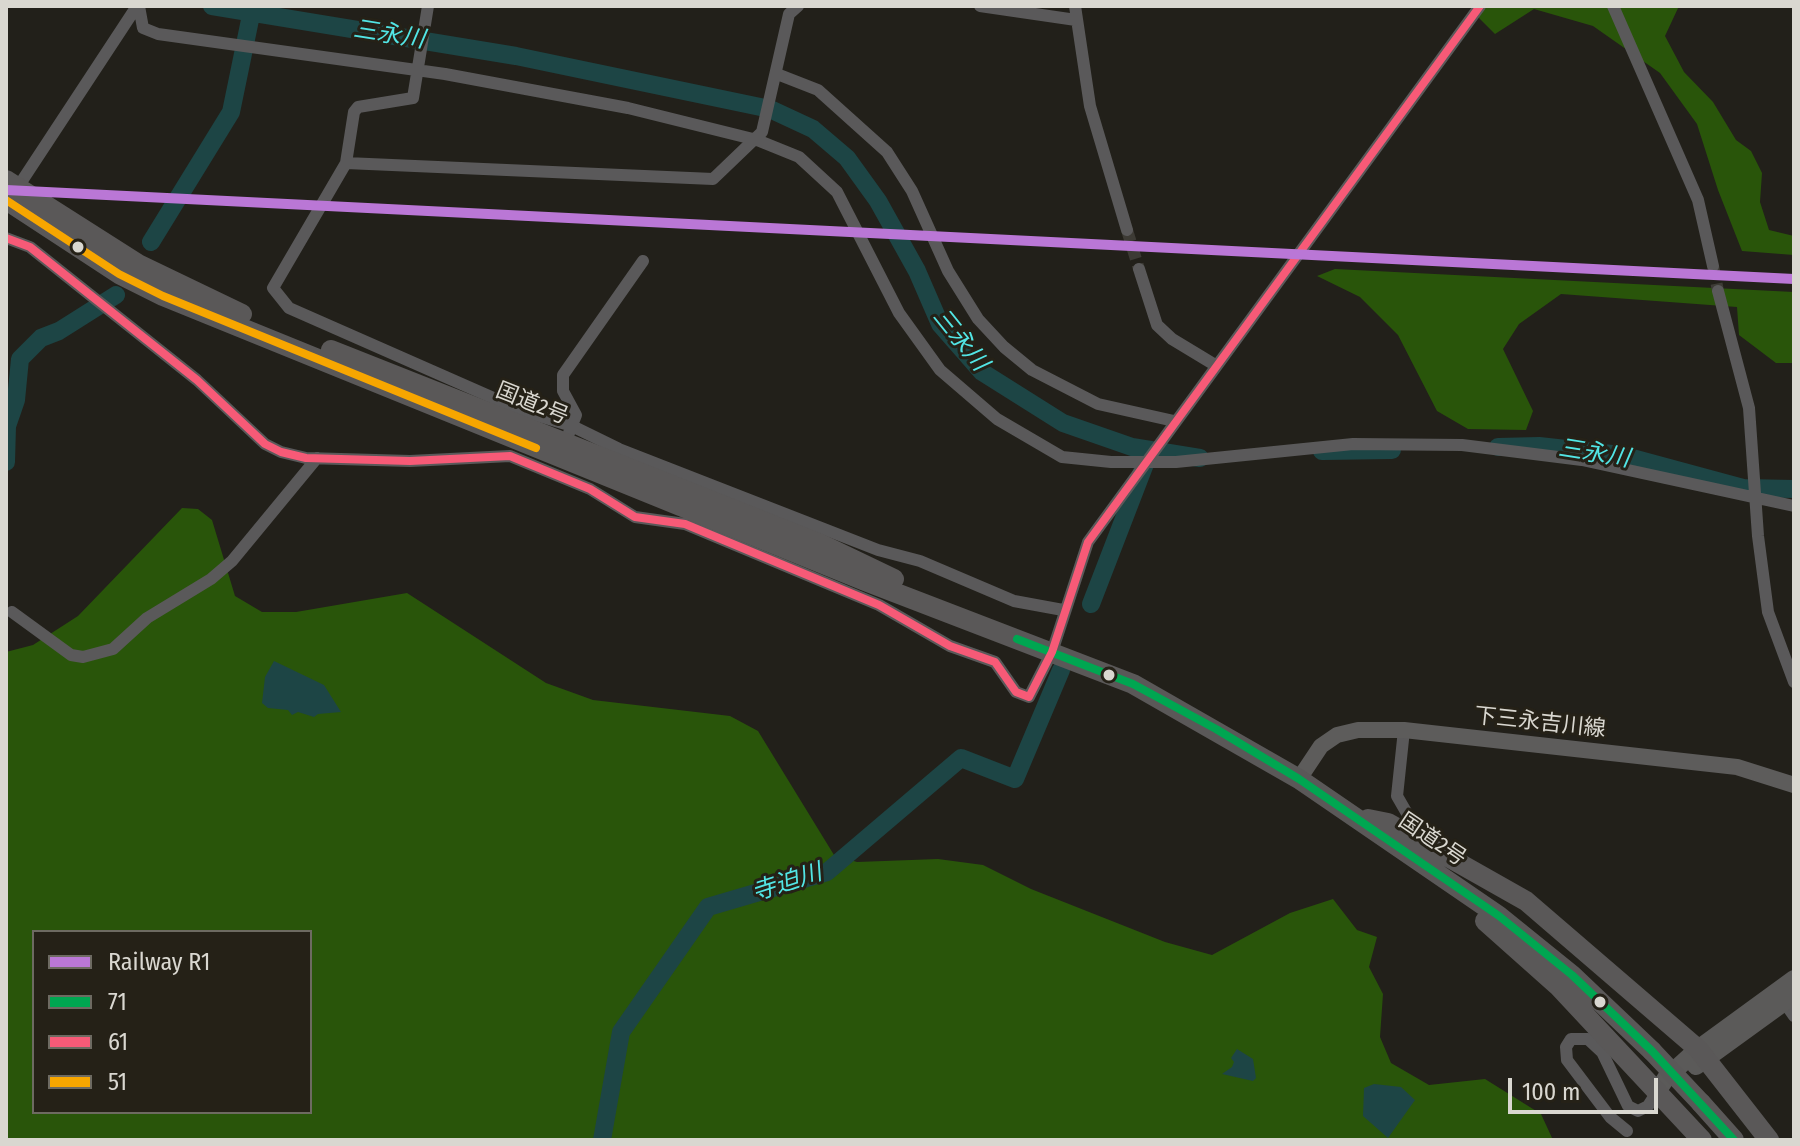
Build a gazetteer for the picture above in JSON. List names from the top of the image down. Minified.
{"streets":{"highway":["国道2号"],"main road":["下三永吉川線"]},"crossings":[["国道2号","下三永吉川線"]],"water":["三永川","寺迫川"],"lines":["transit line 61","rail line R1","transit line 51","transit line 71"],"legend":["Railway R1","71","61","51"],"scale_bar":"100 m"}
